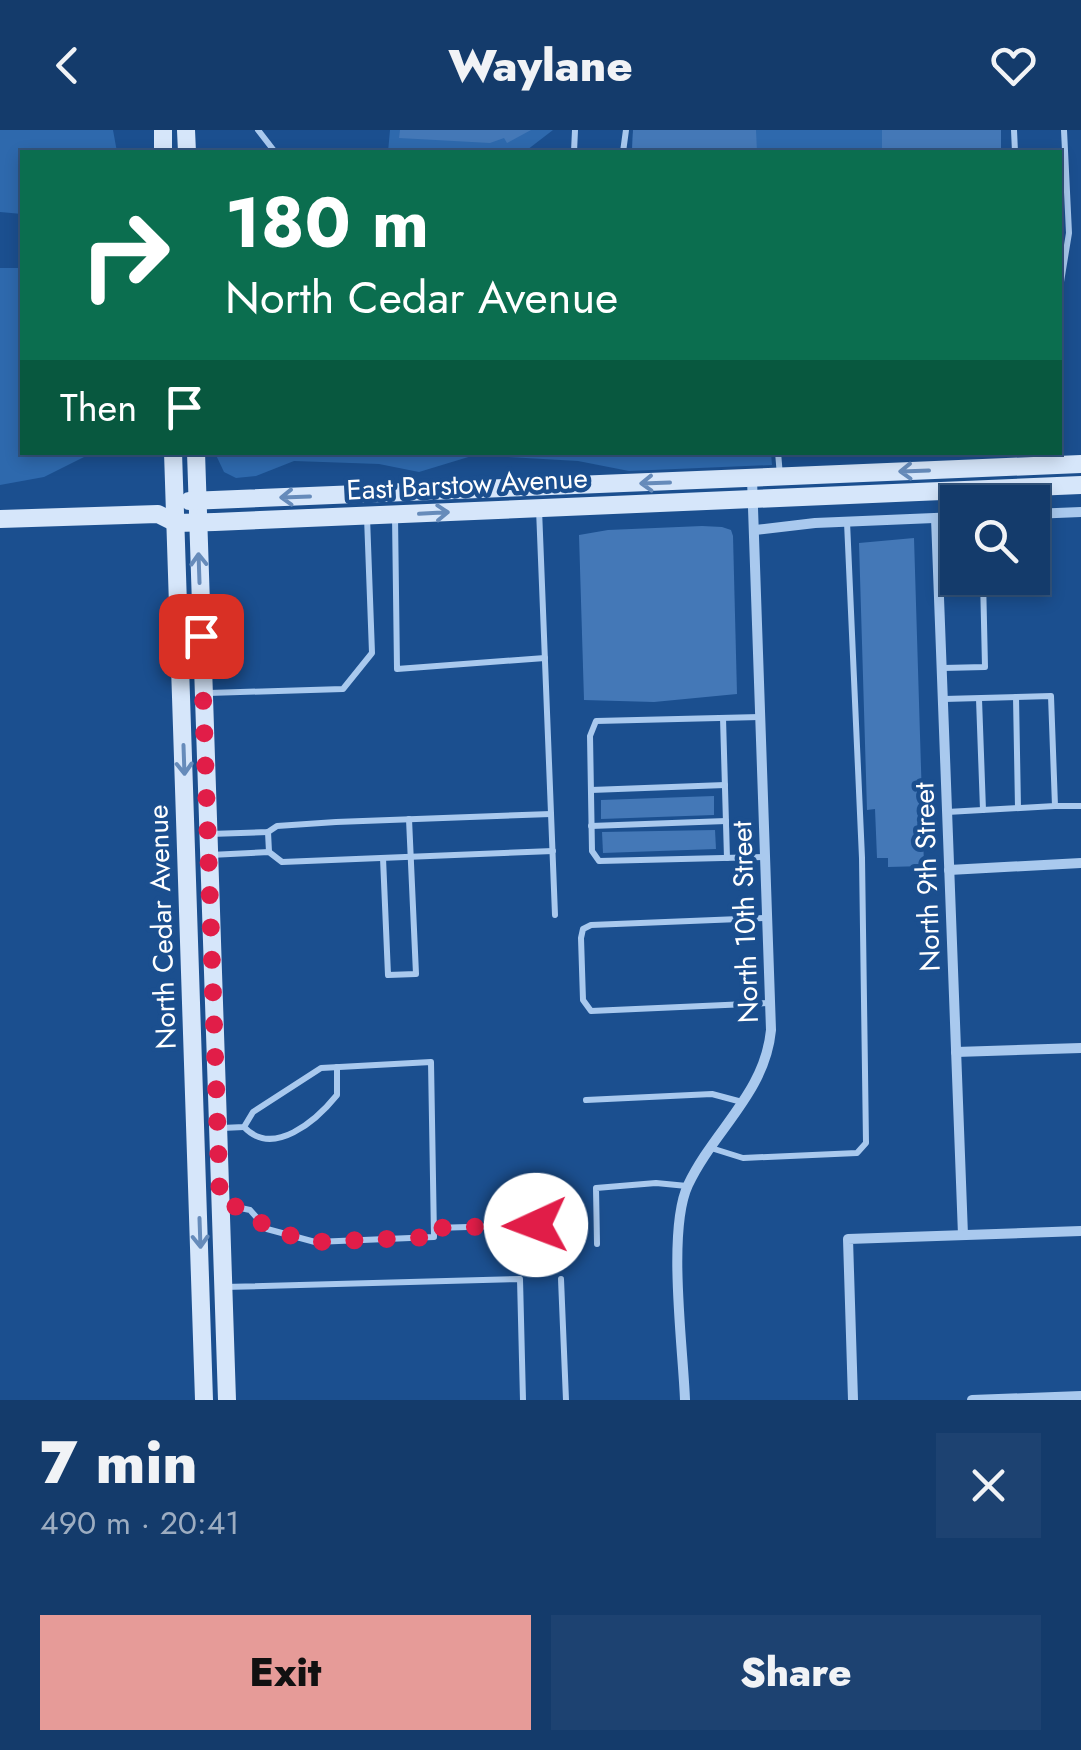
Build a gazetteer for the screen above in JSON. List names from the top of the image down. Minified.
{"streets":{"main road":["East Barstow Avenue","North Cedar Avenue"],"street":["North 9th Street","North 10th Street"]},"crossings":[["East Barstow Avenue","North 10th Street"],["East Barstow Avenue","North Cedar Avenue"]],"page":{"header":"Waylane","turn":["180 m","North Cedar Avenue"],"then":"Then","heading":["7 min","490 m · 20:41"],"buttons":["Exit","Share"]}}
